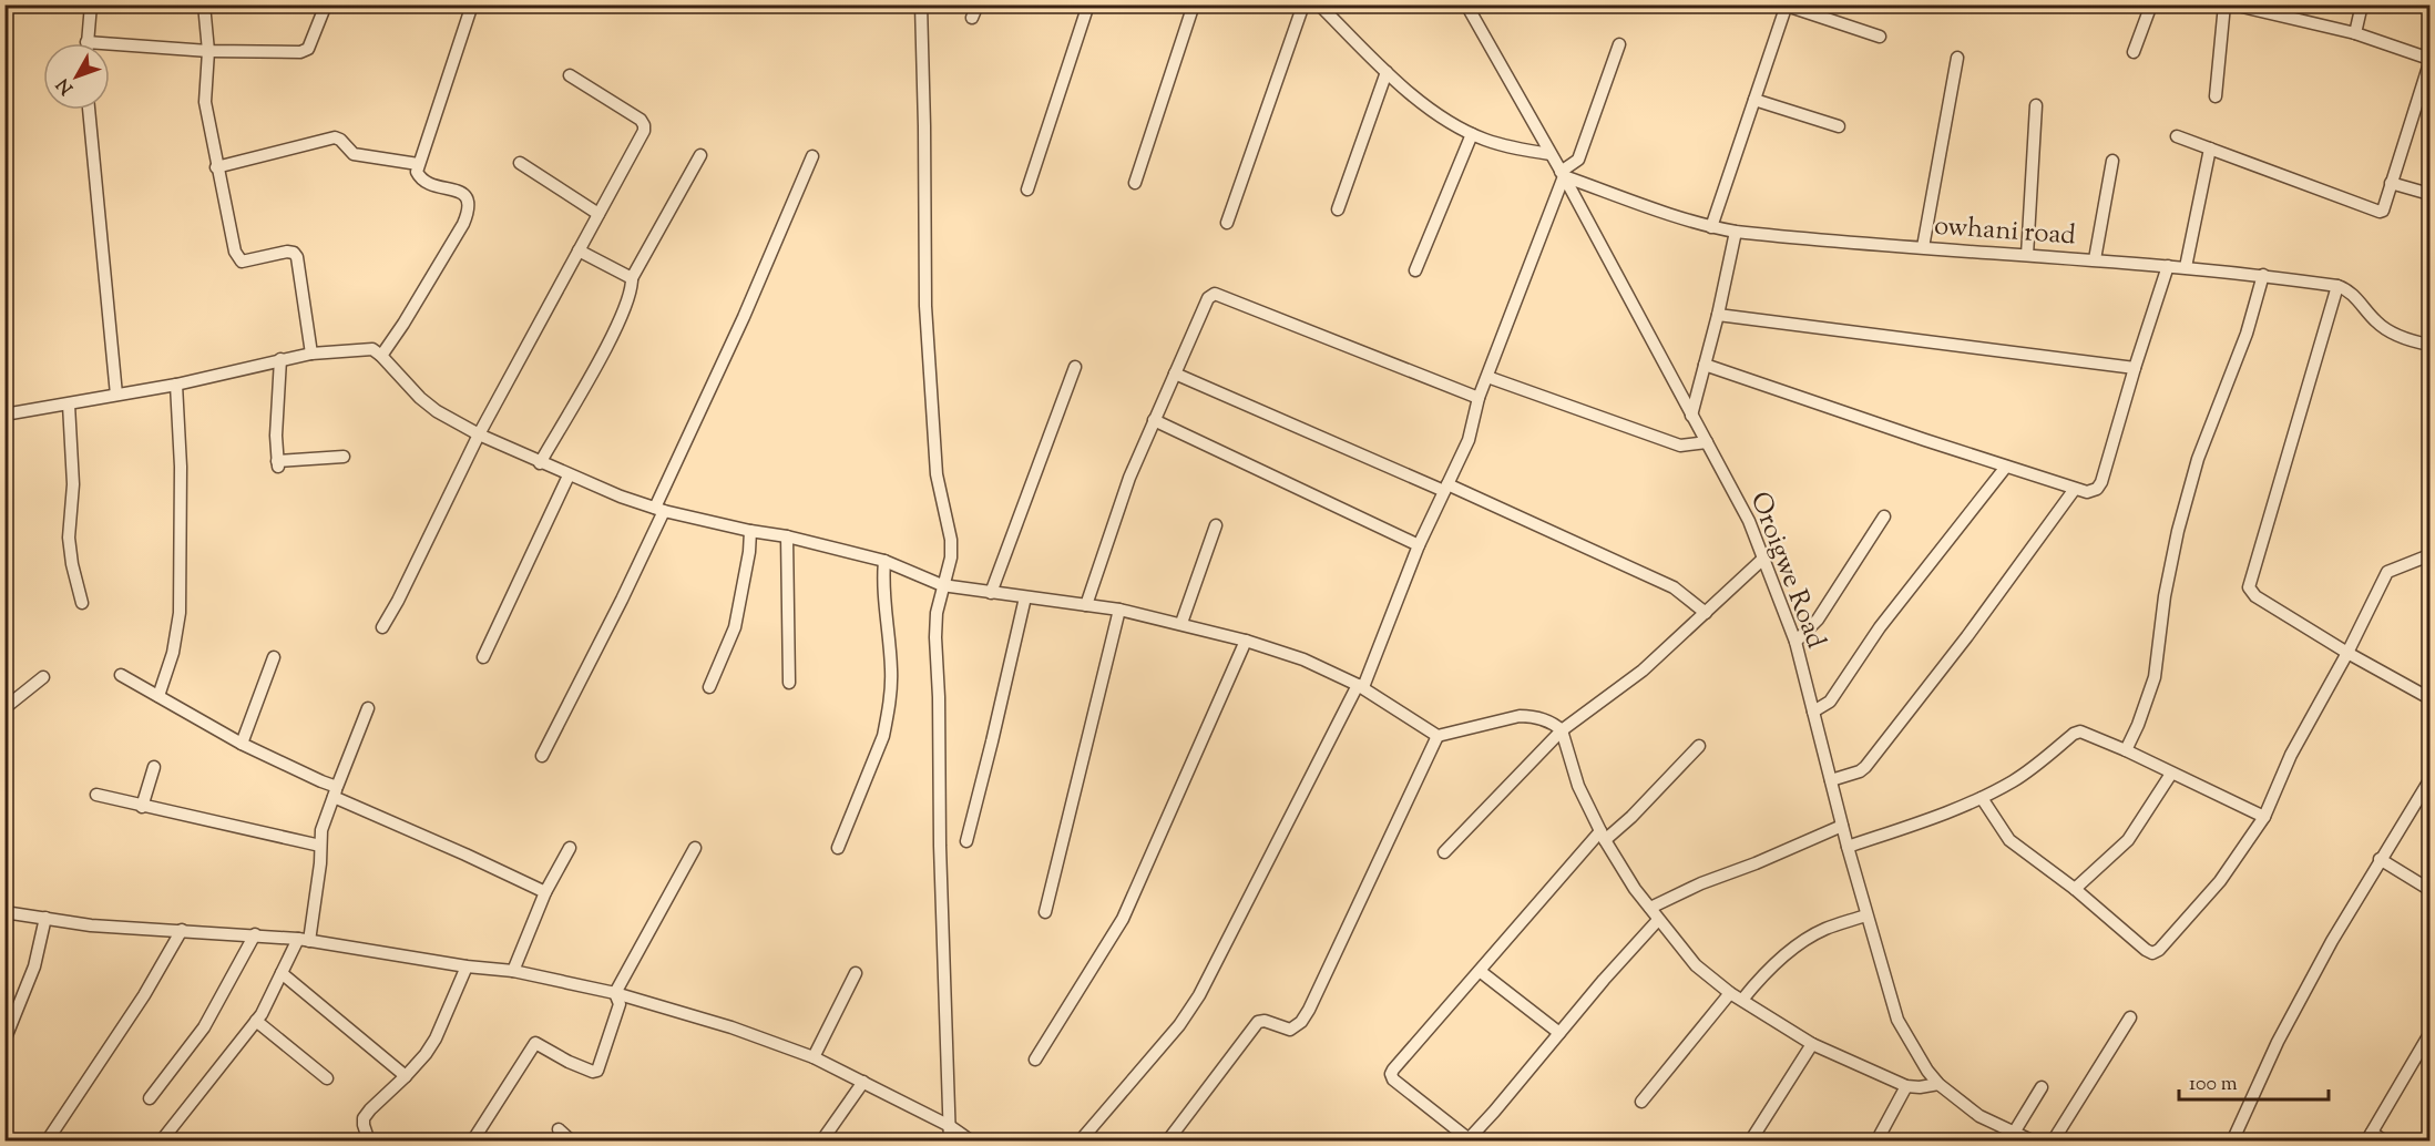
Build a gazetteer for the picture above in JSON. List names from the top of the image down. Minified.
{"streets":{"street":["owhani road","Oroigwe Road"]},"crossings":[["owhani road","Oroigwe Road"]],"scale_bar":"100 m","north":"bottom left"}
